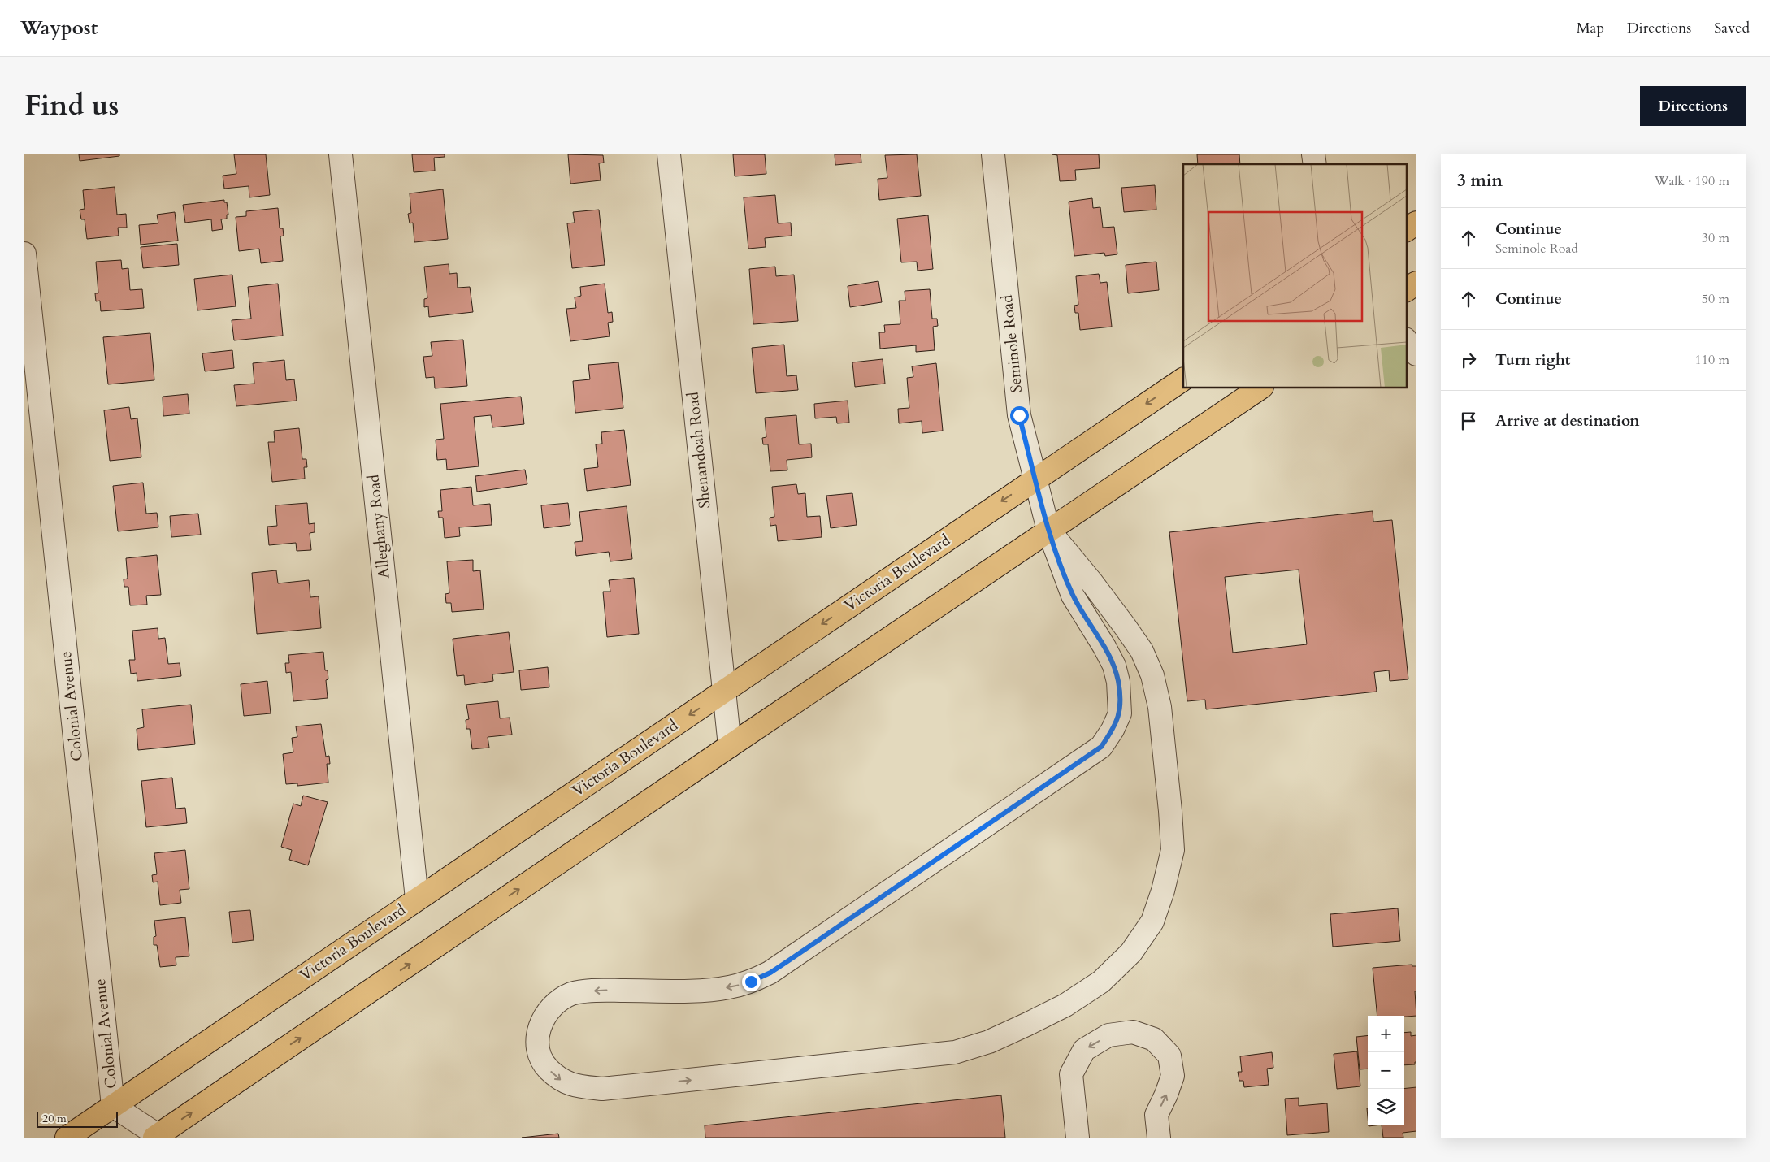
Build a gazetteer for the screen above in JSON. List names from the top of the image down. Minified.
{"streets":{"main road":["Victoria Boulevard"],"street":["Seminole Road","Shenandoah Road","Alleghany Road","Colonial Avenue"]},"crossings":[["Seminole Road","Victoria Boulevard"],["Shenandoah Road","Victoria Boulevard"],["Alleghany Road","Victoria Boulevard"],["Victoria Boulevard","Colonial Avenue"]],"scale_bar":"20 m","page":{"header":"Waypost","nav":["Map","Directions","Saved"],"title":"Find us","buttons":"Directions","heading":["3 min","Walk · 190 m"],"list":[["Continue","Seminole Road","30 m"],["Continue","50 m"],["Turn right","110 m"],"Arrive at destination"],"map_buttons":["+","−"],"scale":"20 m"}}
